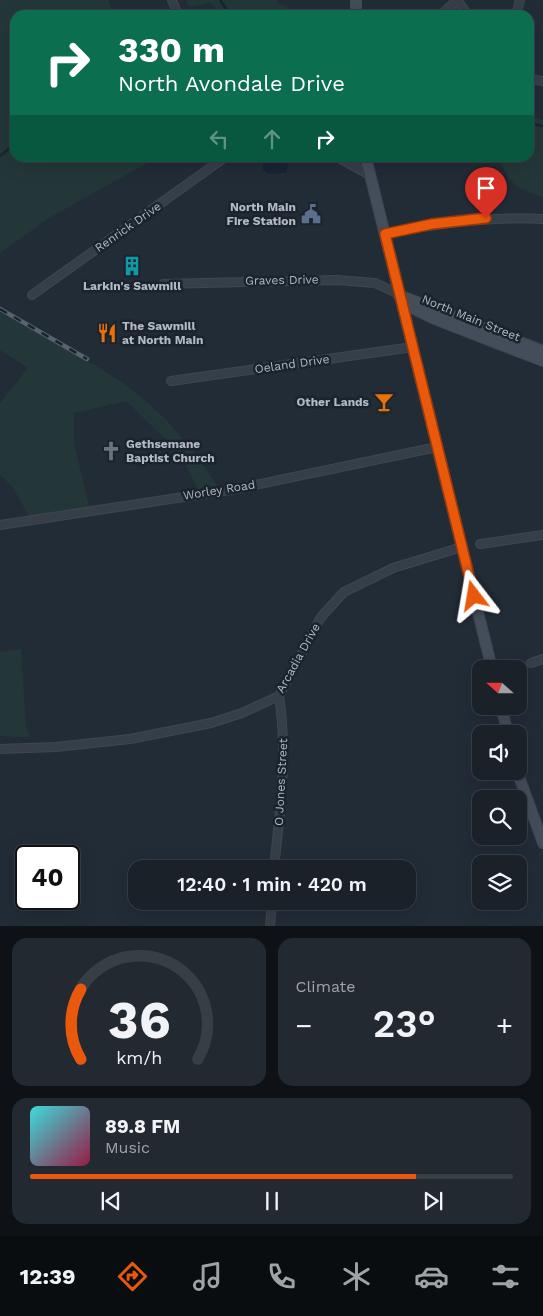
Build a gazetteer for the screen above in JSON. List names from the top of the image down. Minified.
{"streets":{"street":["Renrick Drive","Graves Drive","North Main Street","Oeland Drive","Worley Road","Arcadia Drive","O Jones Street"]},"crossings":[["Graves Drive","North Main Street"],["Arcadia Drive","O Jones Street"]],"places":{"public building":["North Main Fire Station"],"building":["Larkin's Sawmill"],"restaurant":["The Sawmill at North Main"],"bar":["Other Lands"],"church":["Gethsemane Baptist Church"]},"north":"left","page":{"turn":["330 m","North Avondale Drive"],"limit":"40","trip":"12:40 · 1 min · 420 m","tile":"Climate","heat":["−","23°","+"],"song":["89.8 FM","Music"],"tabs":"12:39","gauge":["36","km/h"]}}
